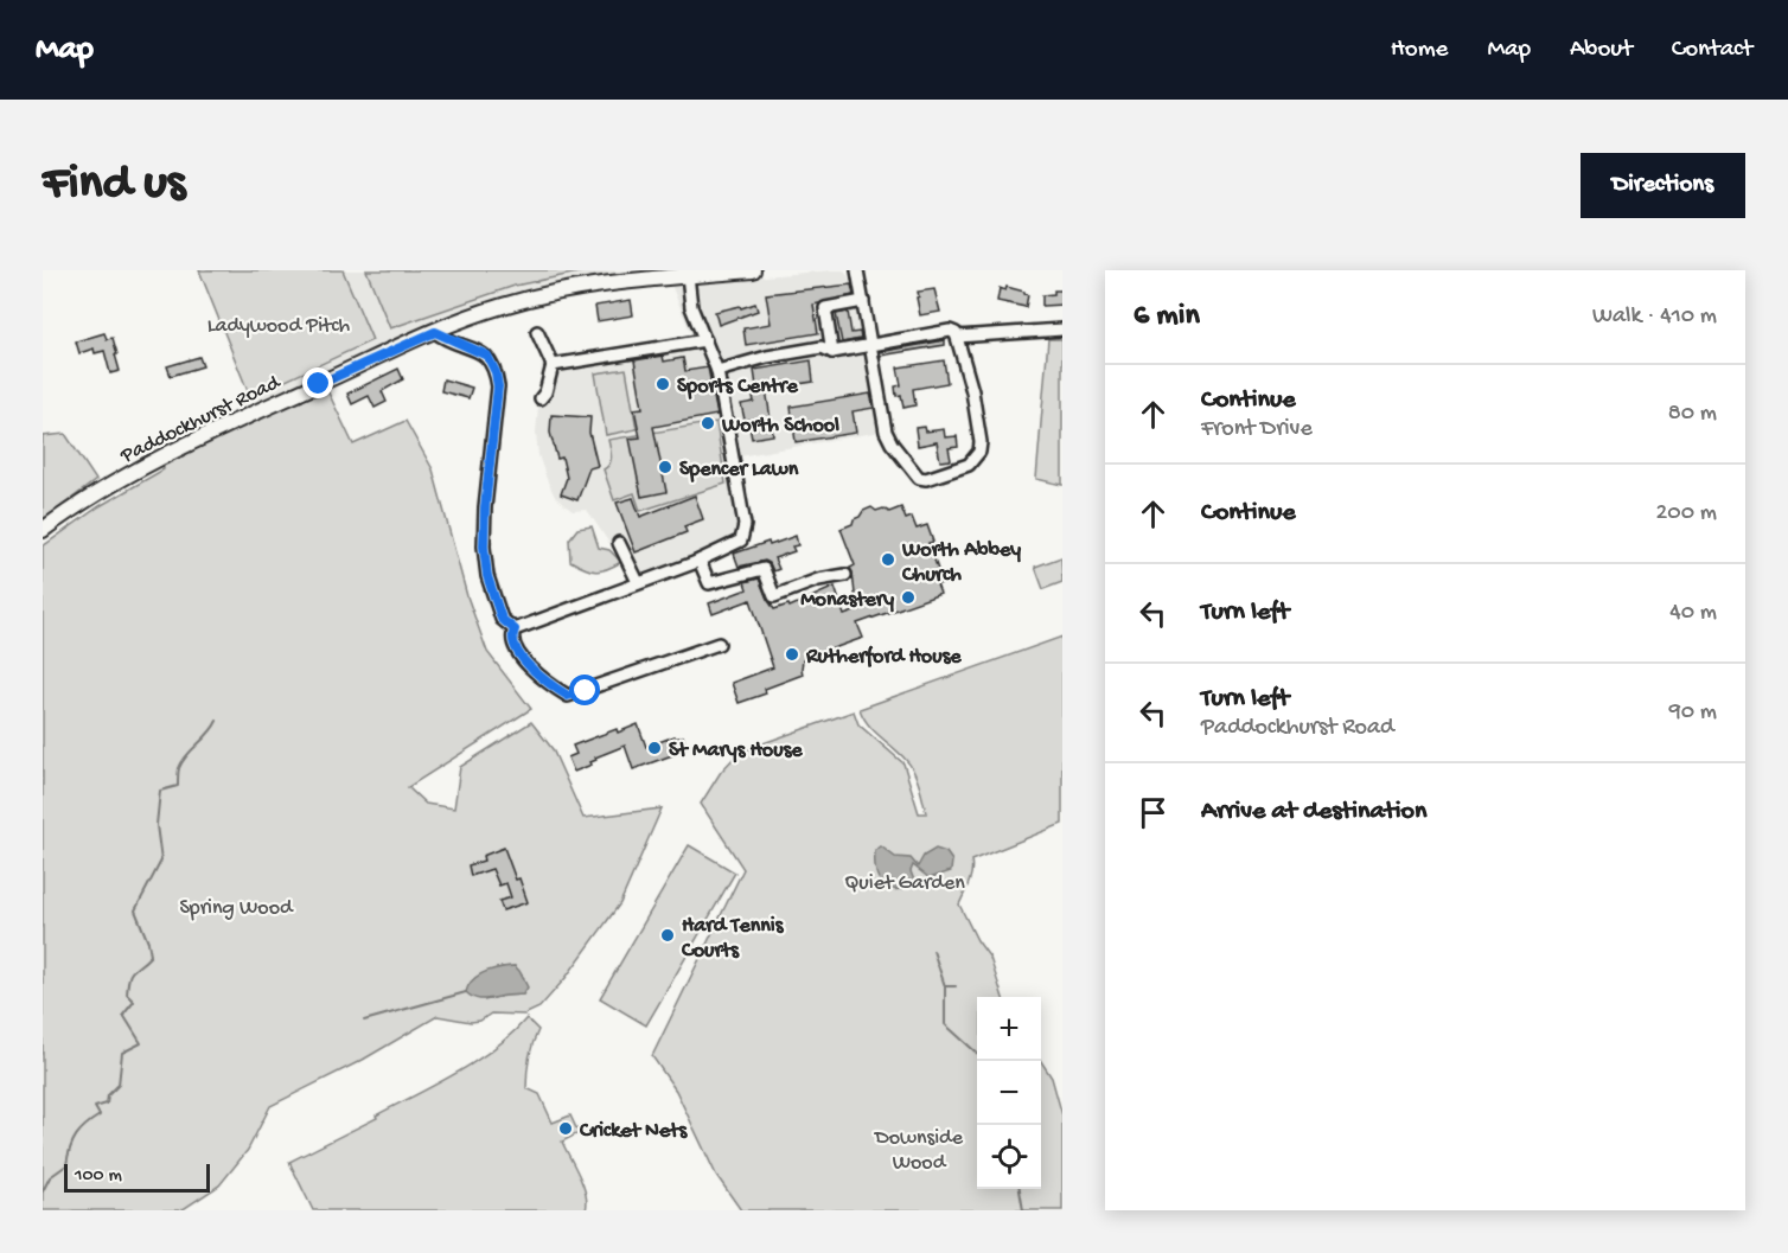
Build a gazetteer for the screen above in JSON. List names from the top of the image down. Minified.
{"streets":{"main road":["Paddockhurst Road"]},"parks":["Ladywood Pitch","Quiet Garden","Spring Wood","Downside Wood"],"places":["Sports Centre","Worth School","Spencer Lawn","Worth Abbey Church","Monastery","Rutherford House","St Marys House","Hard Tennis Courts","Cricket Nets"],"scale_bar":"100 m","page":{"header":"Map","nav":["Home","Map","About","Contact"],"buttons":"Directions","title":"Find us","heading":["6 min","Walk · 410 m"],"list":[["Continue","Front Drive","80 m"],["Continue","200 m"],["Turn left","40 m"],["Turn left","Paddockhurst Road","90 m"],"Arrive at destination"],"map_buttons":["+","−"],"scale":"100 m"}}
